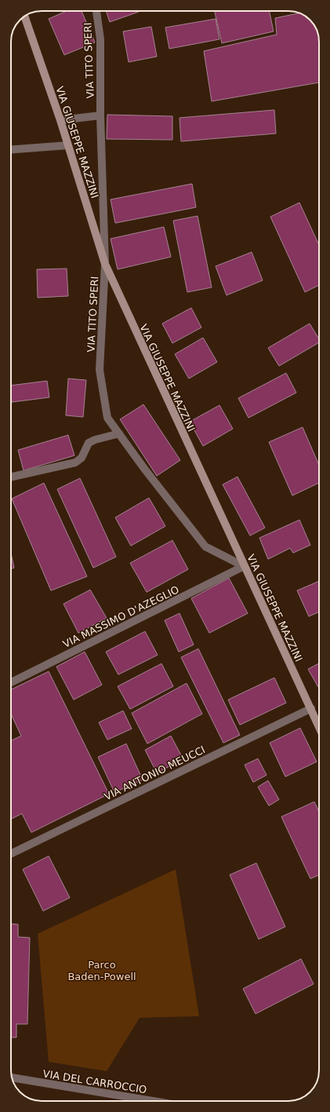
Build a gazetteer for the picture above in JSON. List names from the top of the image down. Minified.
{"streets":{"main road":["VIA GIUSEPPE MAZZINI"],"street":["VIA TITO SPERI","VIA MASSIMO D'AZEGLIO","VIA ANTONIO MEUCCI","VIA DEL CARROCCIO"]},"crossings":[["VIA TITO SPERI","VIA GIUSEPPE MAZZINI"],["VIA TITO SPERI","VIA MASSIMO D'AZEGLIO"],["VIA GIUSEPPE MAZZINI","VIA MASSIMO D'AZEGLIO"],["VIA GIUSEPPE MAZZINI","VIA ANTONIO MEUCCI"]],"parks":["Parco Baden-Powell"]}
